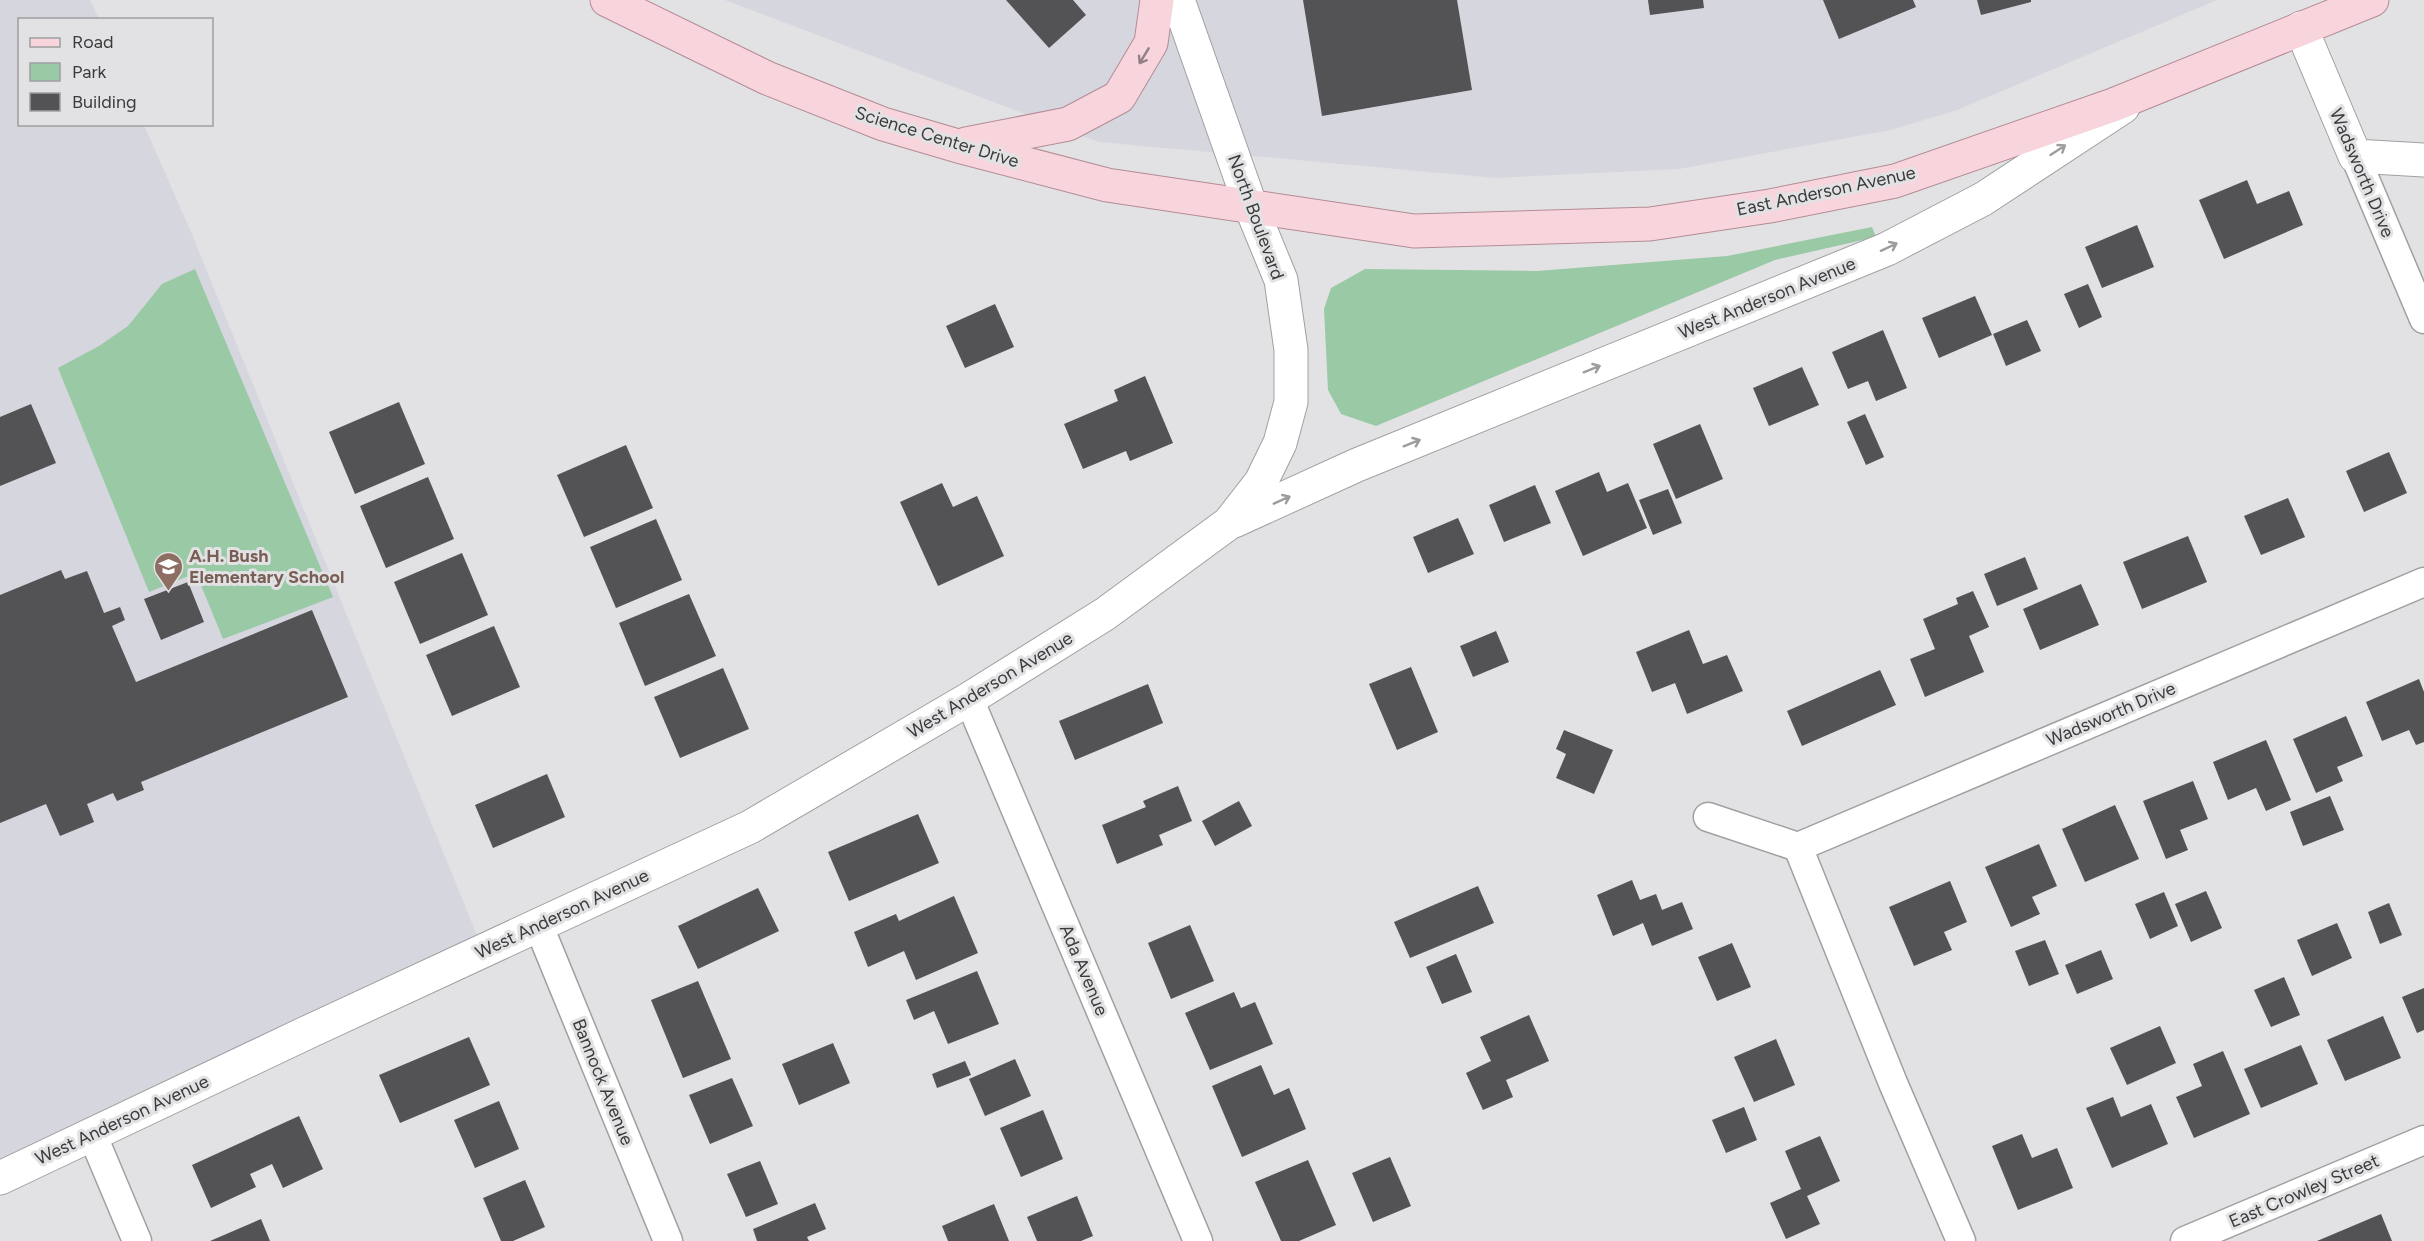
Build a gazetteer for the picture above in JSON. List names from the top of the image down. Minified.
{"streets":{"main road":["Science Center Drive","East Anderson Avenue"],"street":["Wadsworth Drive","North Boulevard","West Anderson Avenue","Ada Avenue","Bannock Avenue","East Crowley Street"]},"crossings":[["Science Center Drive","East Anderson Avenue"],["Science Center Drive","North Boulevard"],["Wadsworth Drive","East Anderson Avenue"],["East Anderson Avenue","North Boulevard"],["East Anderson Avenue","West Anderson Avenue"],["North Boulevard","West Anderson Avenue"],["West Anderson Avenue","Ada Avenue"],["West Anderson Avenue","Bannock Avenue"]],"one_way":["West Anderson Avenue"],"places":{"school or university":["A.H. Bush Elementary School"]},"legend":["Road","Park","Building"]}
